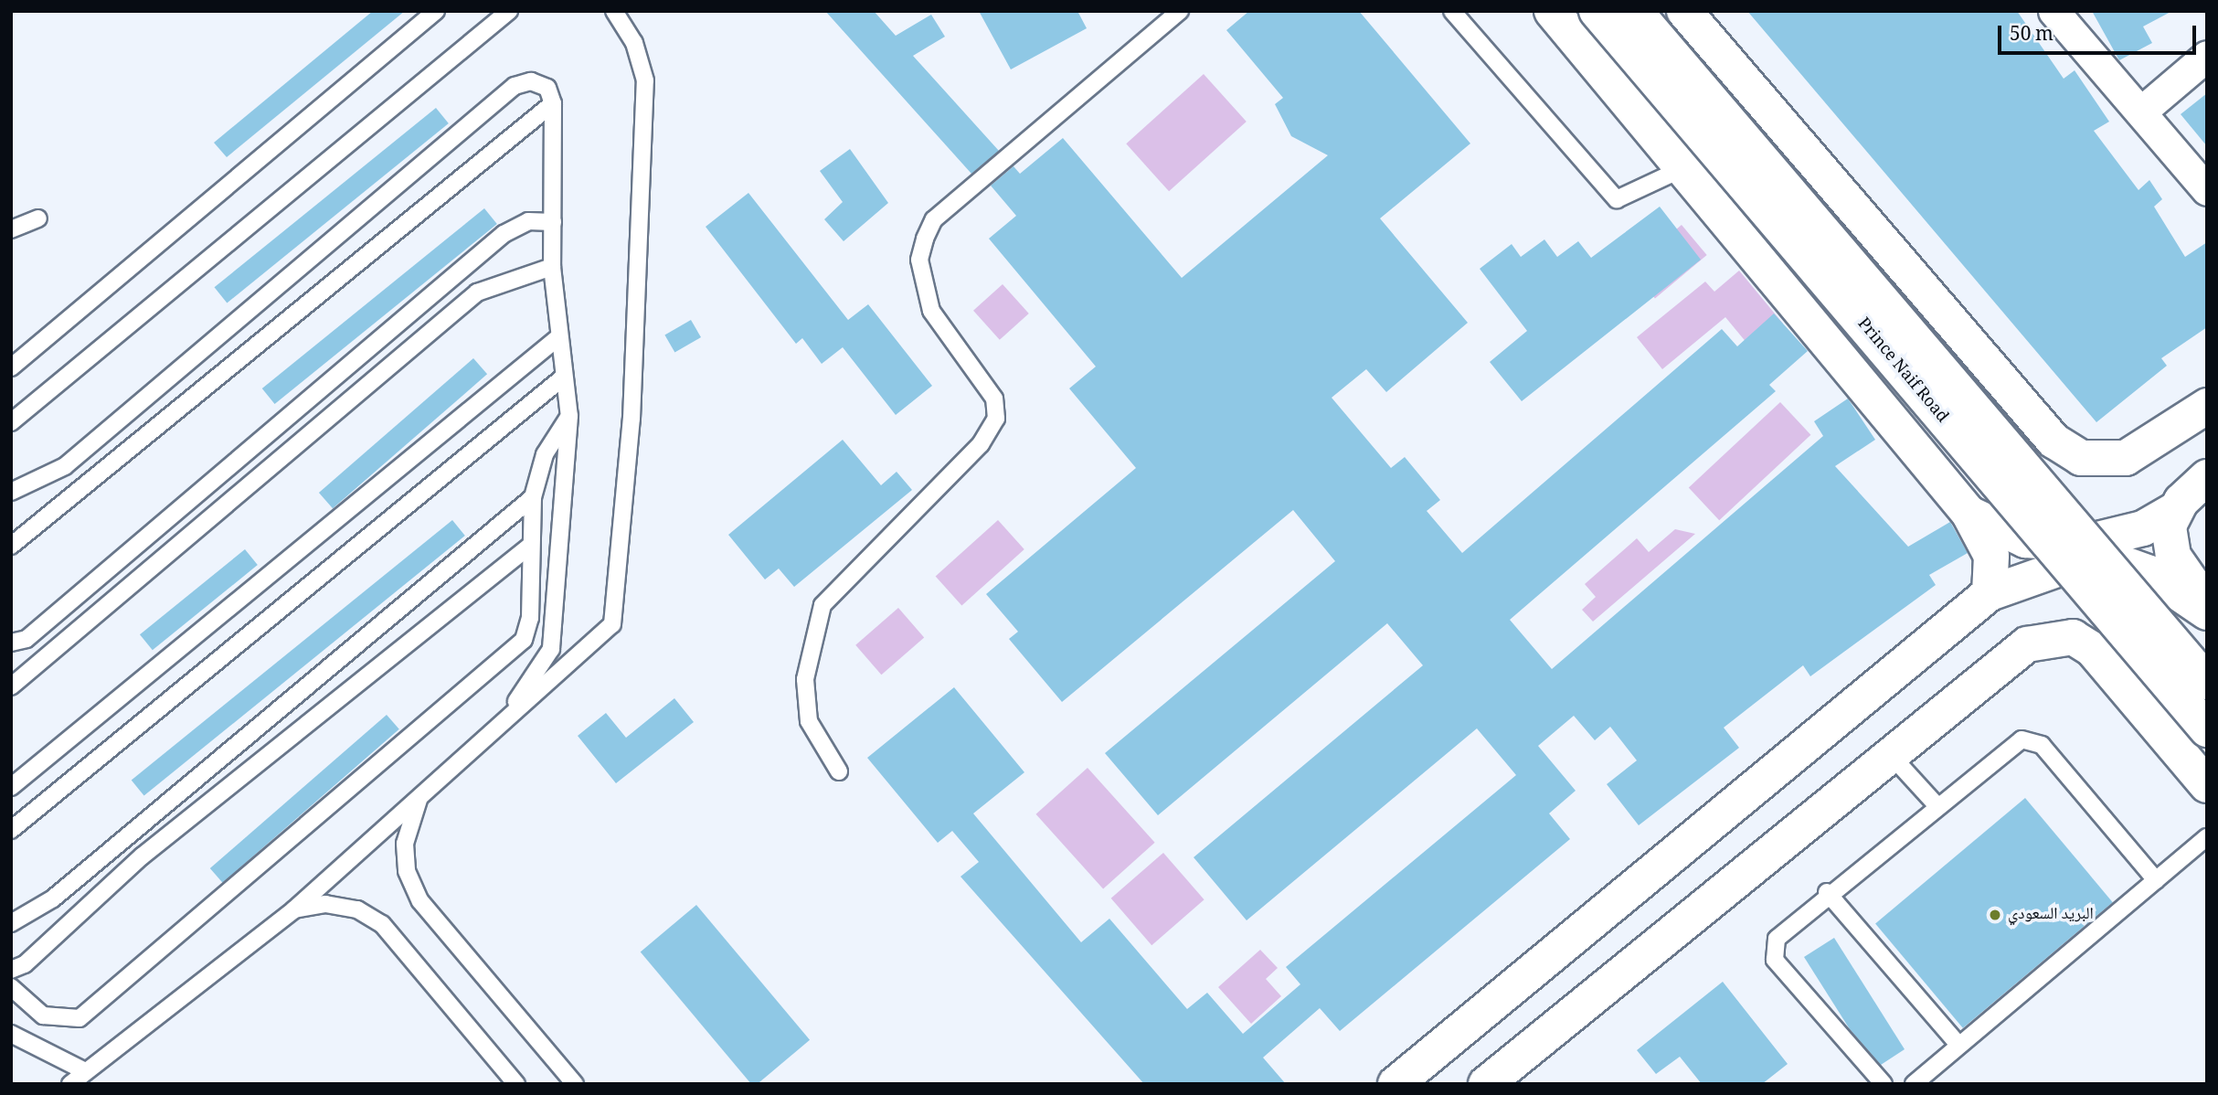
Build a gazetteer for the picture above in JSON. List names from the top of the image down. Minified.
{"streets":{"street":["Prince Naif Road"]},"places":["البريد السعودي"],"scale_bar":"50 m"}
